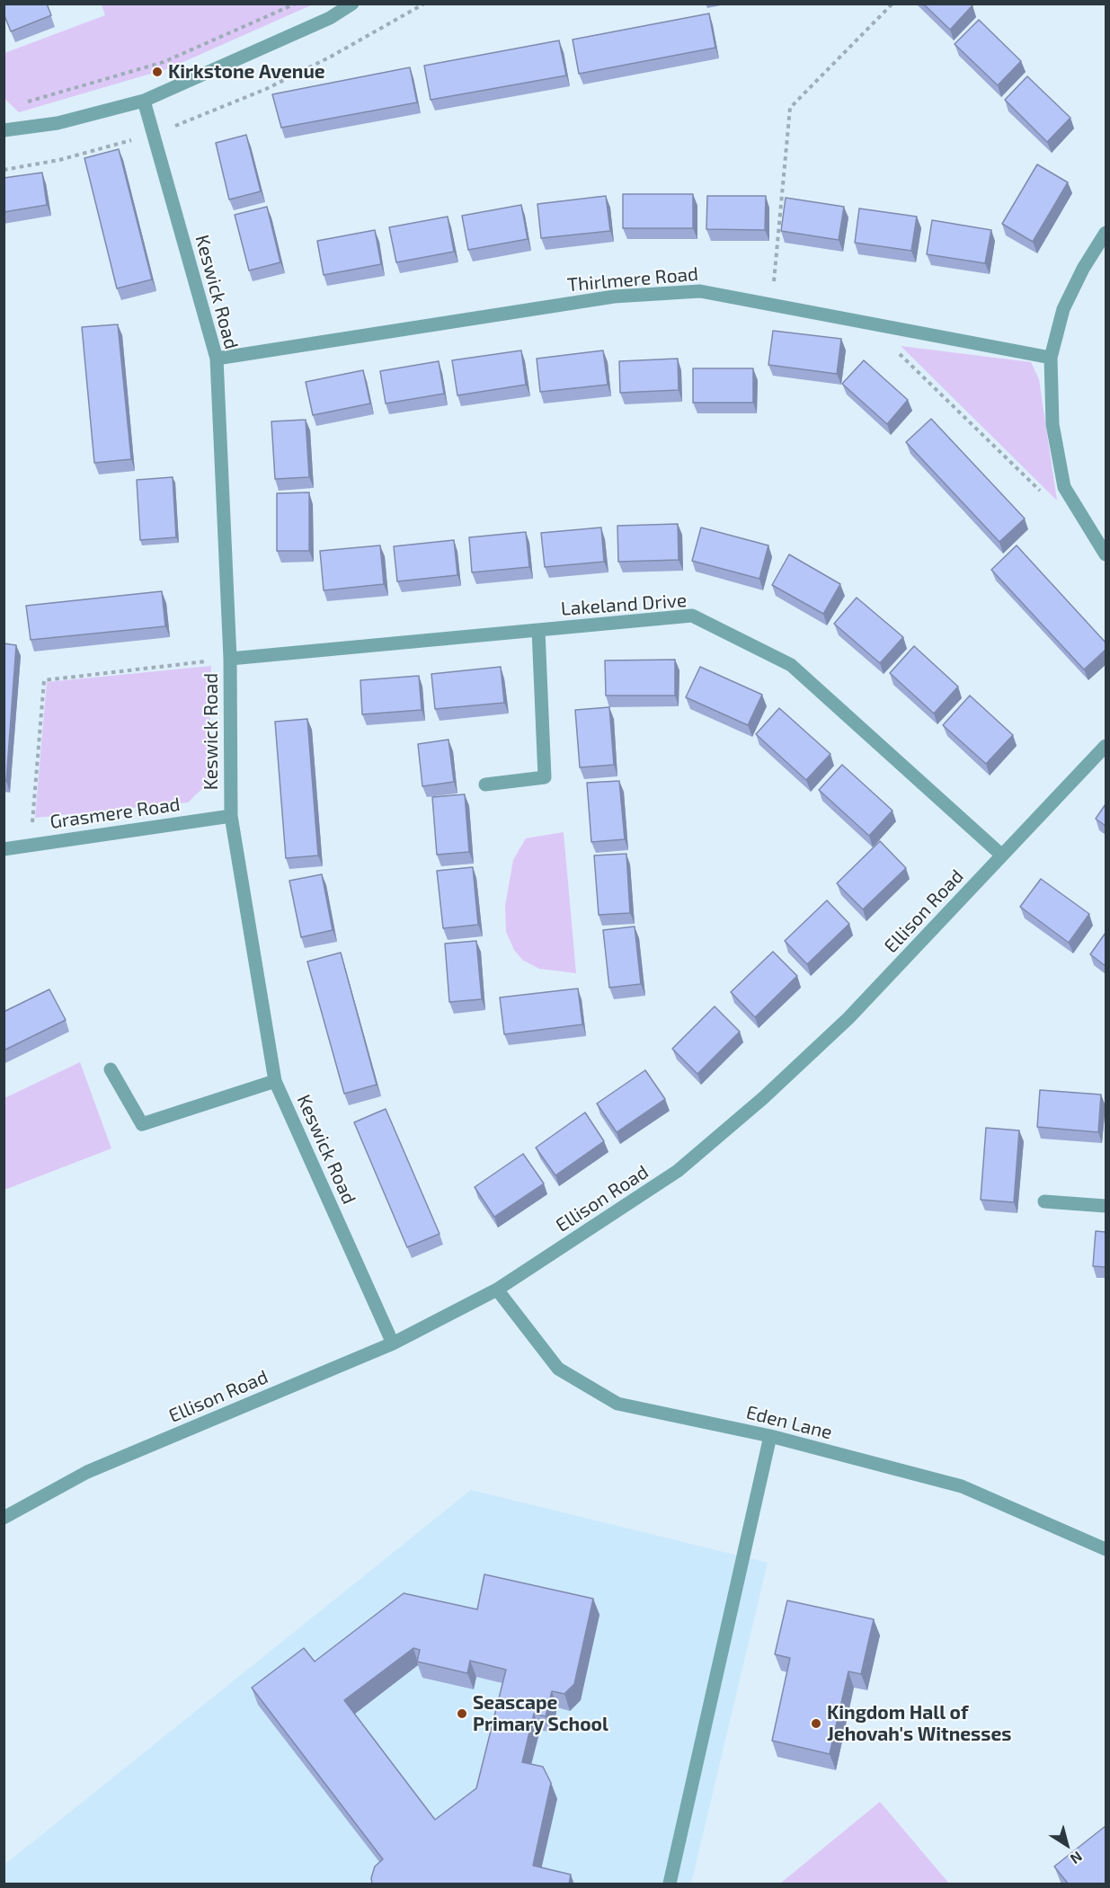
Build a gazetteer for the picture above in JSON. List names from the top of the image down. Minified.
{"streets":{"street":["Thirlmere Road","Keswick Road","Lakeland Drive","Grasmere Road","Ellison Road","Eden Lane"]},"crossings":[["Thirlmere Road","Keswick Road"],["Keswick Road","Lakeland Drive"],["Keswick Road","Grasmere Road"],["Keswick Road","Ellison Road"],["Lakeland Drive","Ellison Road"],["Ellison Road","Eden Lane"]],"places":["Kirkstone Avenue","Seascape Primary School","Kingdom Hall of Jehovah's Witnesses"],"north":"bottom right"}
